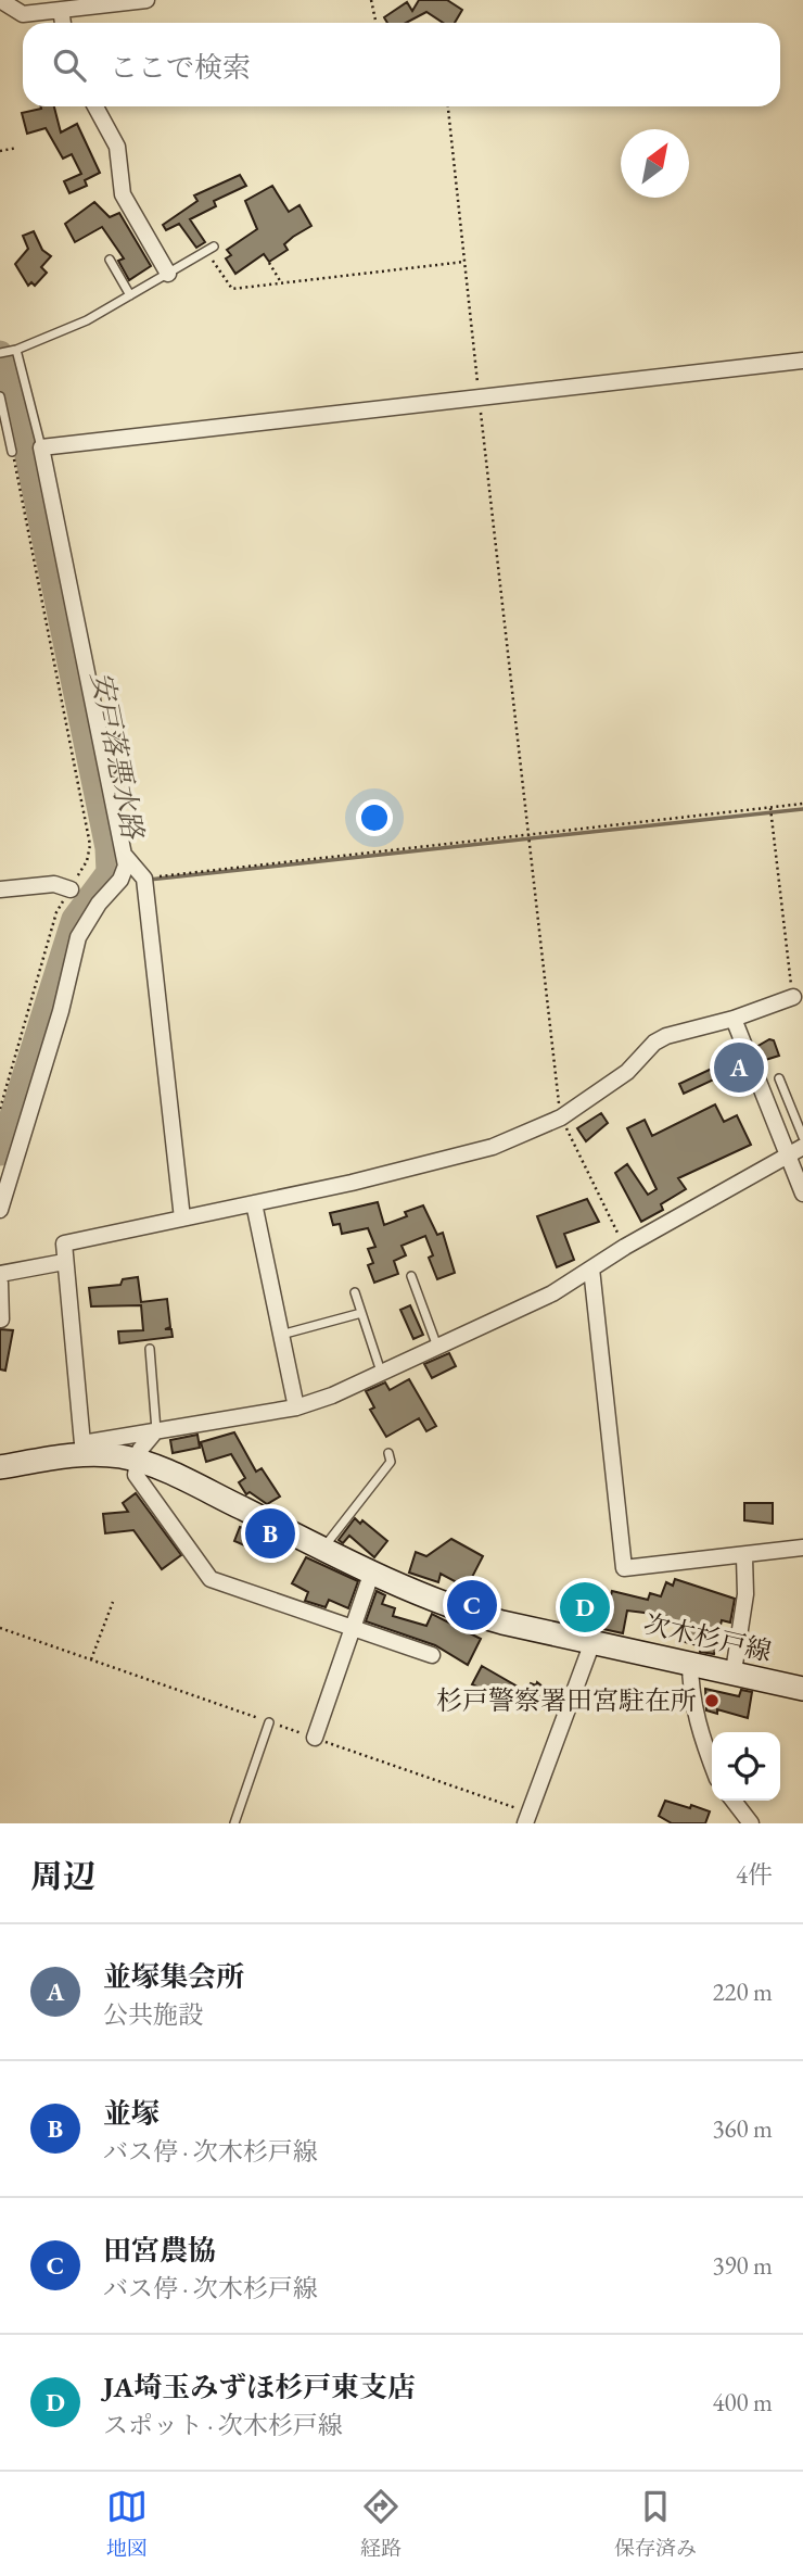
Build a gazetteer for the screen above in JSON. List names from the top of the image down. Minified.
{"streets":{"main road":["次木杉戸線"]},"water":["安戸落悪水路"],"places":["杉戸警察署田宮駐在所"],"north":"top right","page":{"search":"ここで検索","pins":["A","B","C","D"],"heading":["周辺","4件"],"list":[{"mark":"A","name":"並塚集会所","note":"公共施設","value":"220 m"},{"mark":"B","name":"並塚","note":"バス停 · 次木杉戸線","value":"360 m"},{"mark":"C","name":"田宮農協","note":"バス停 · 次木杉戸線","value":"390 m"},{"mark":"D","name":"JA埼玉みずほ杉戸東支店","note":"スポット · 次木杉戸線","value":"400 m"}],"nav":["地図","経路","保存済み"]}}
